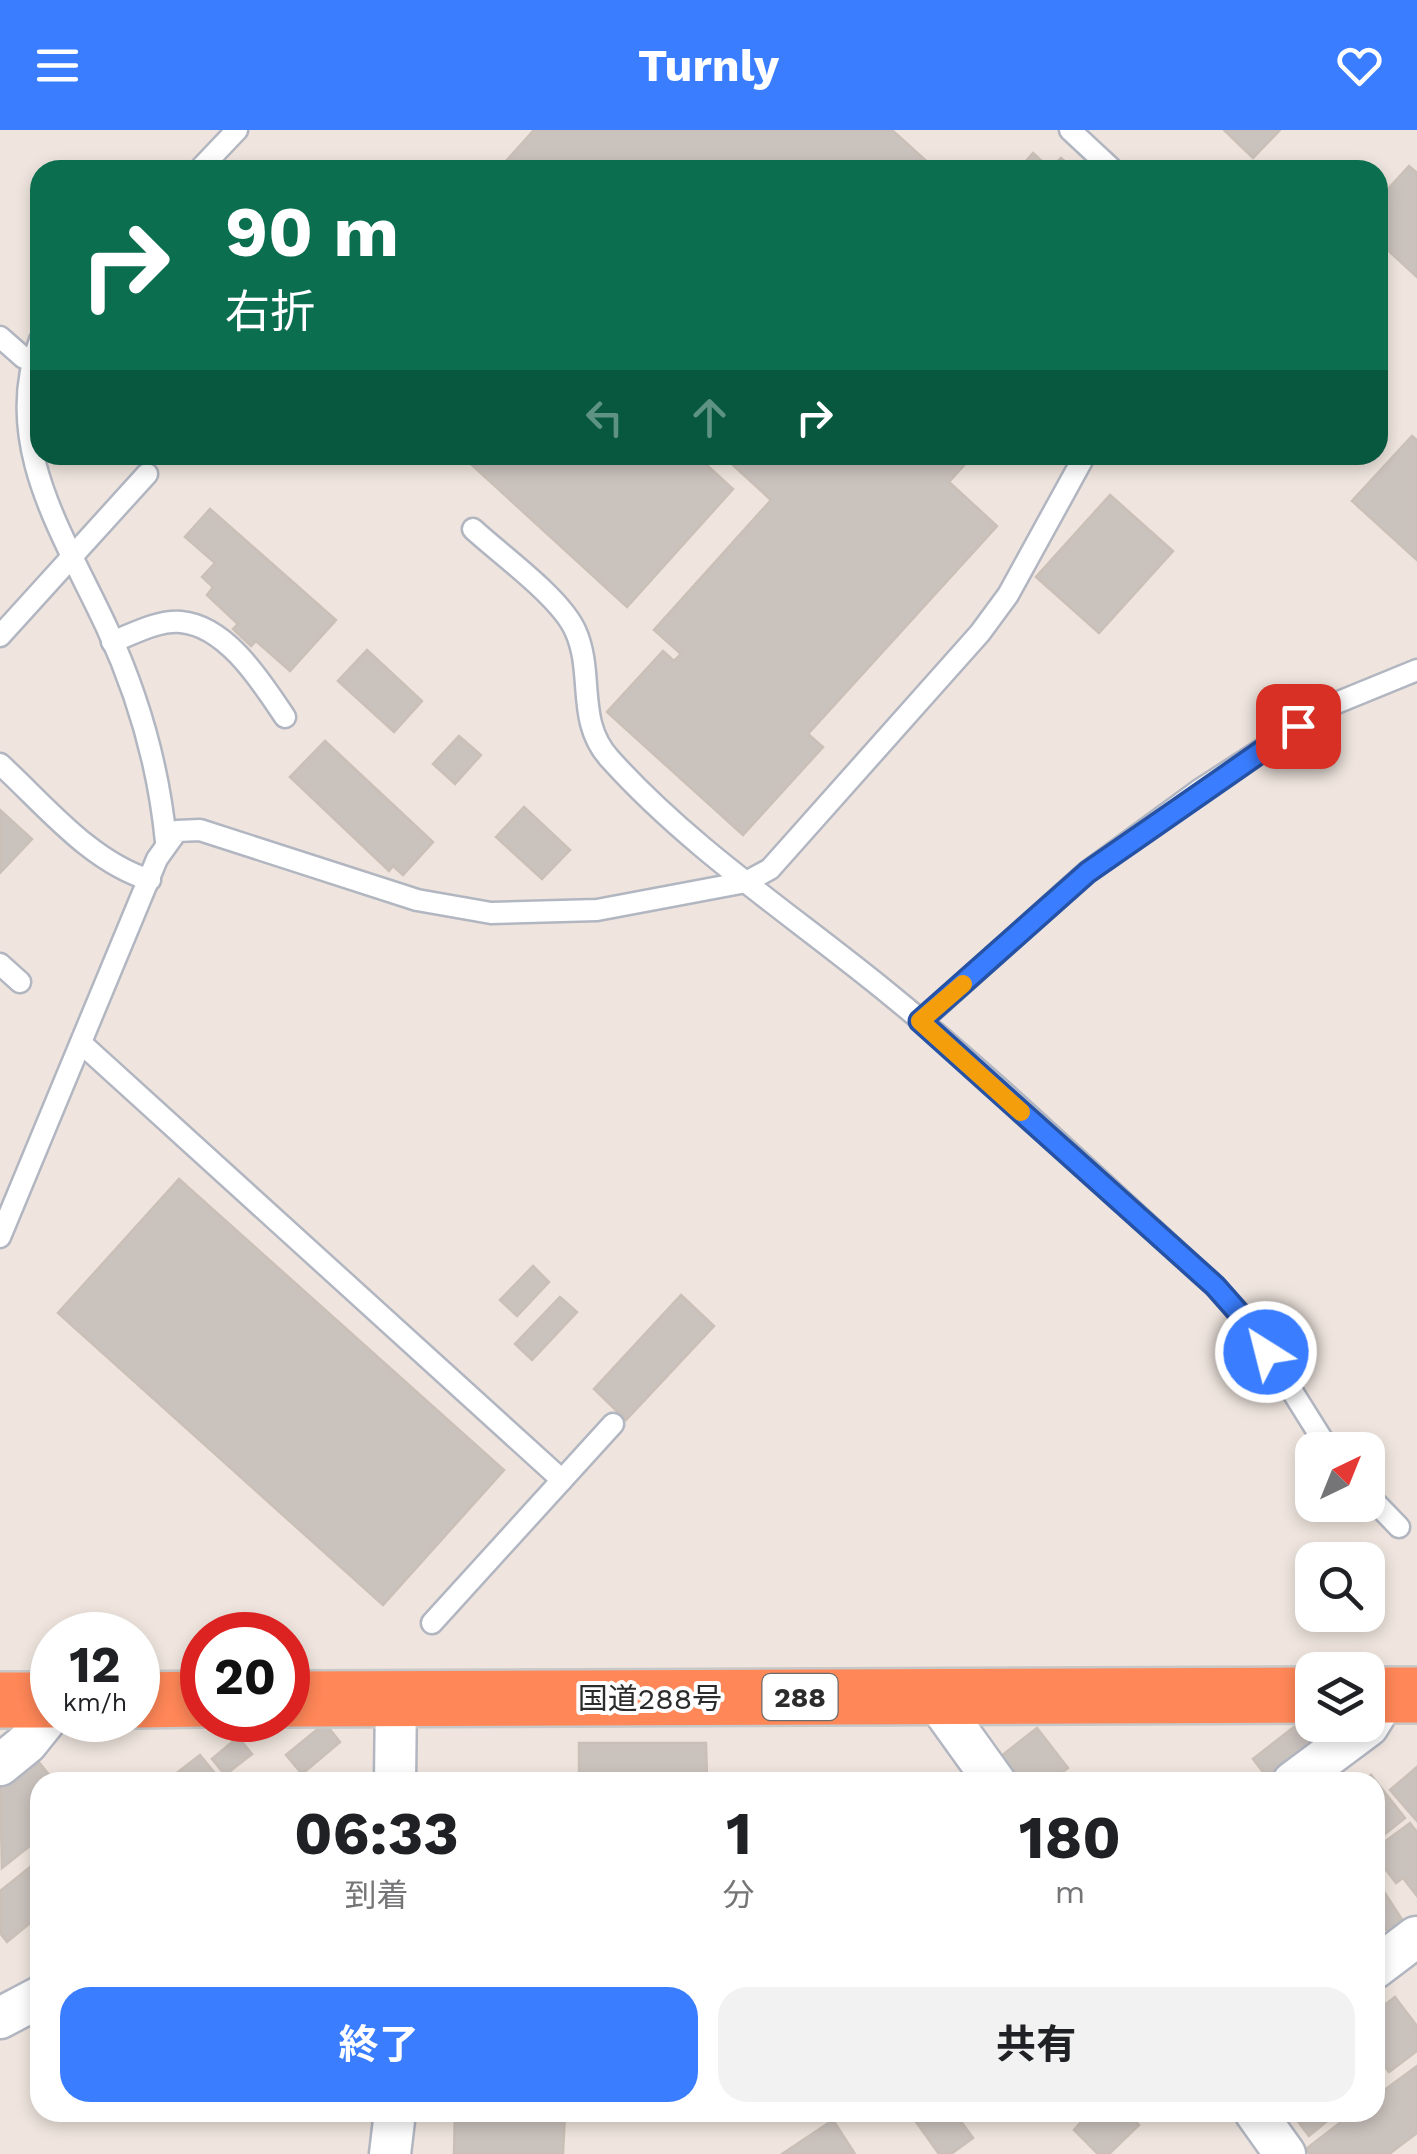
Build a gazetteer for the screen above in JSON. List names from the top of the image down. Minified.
{"streets":{"highway":["288","国道288号"]},"north":"top right","page":{"header":"Turnly","turn":["90 m","右折"],"speed":"12 km/h","limit":"20","eta":["06:33","到着","1","分","180","m"],"buttons":["終了","共有"]}}
